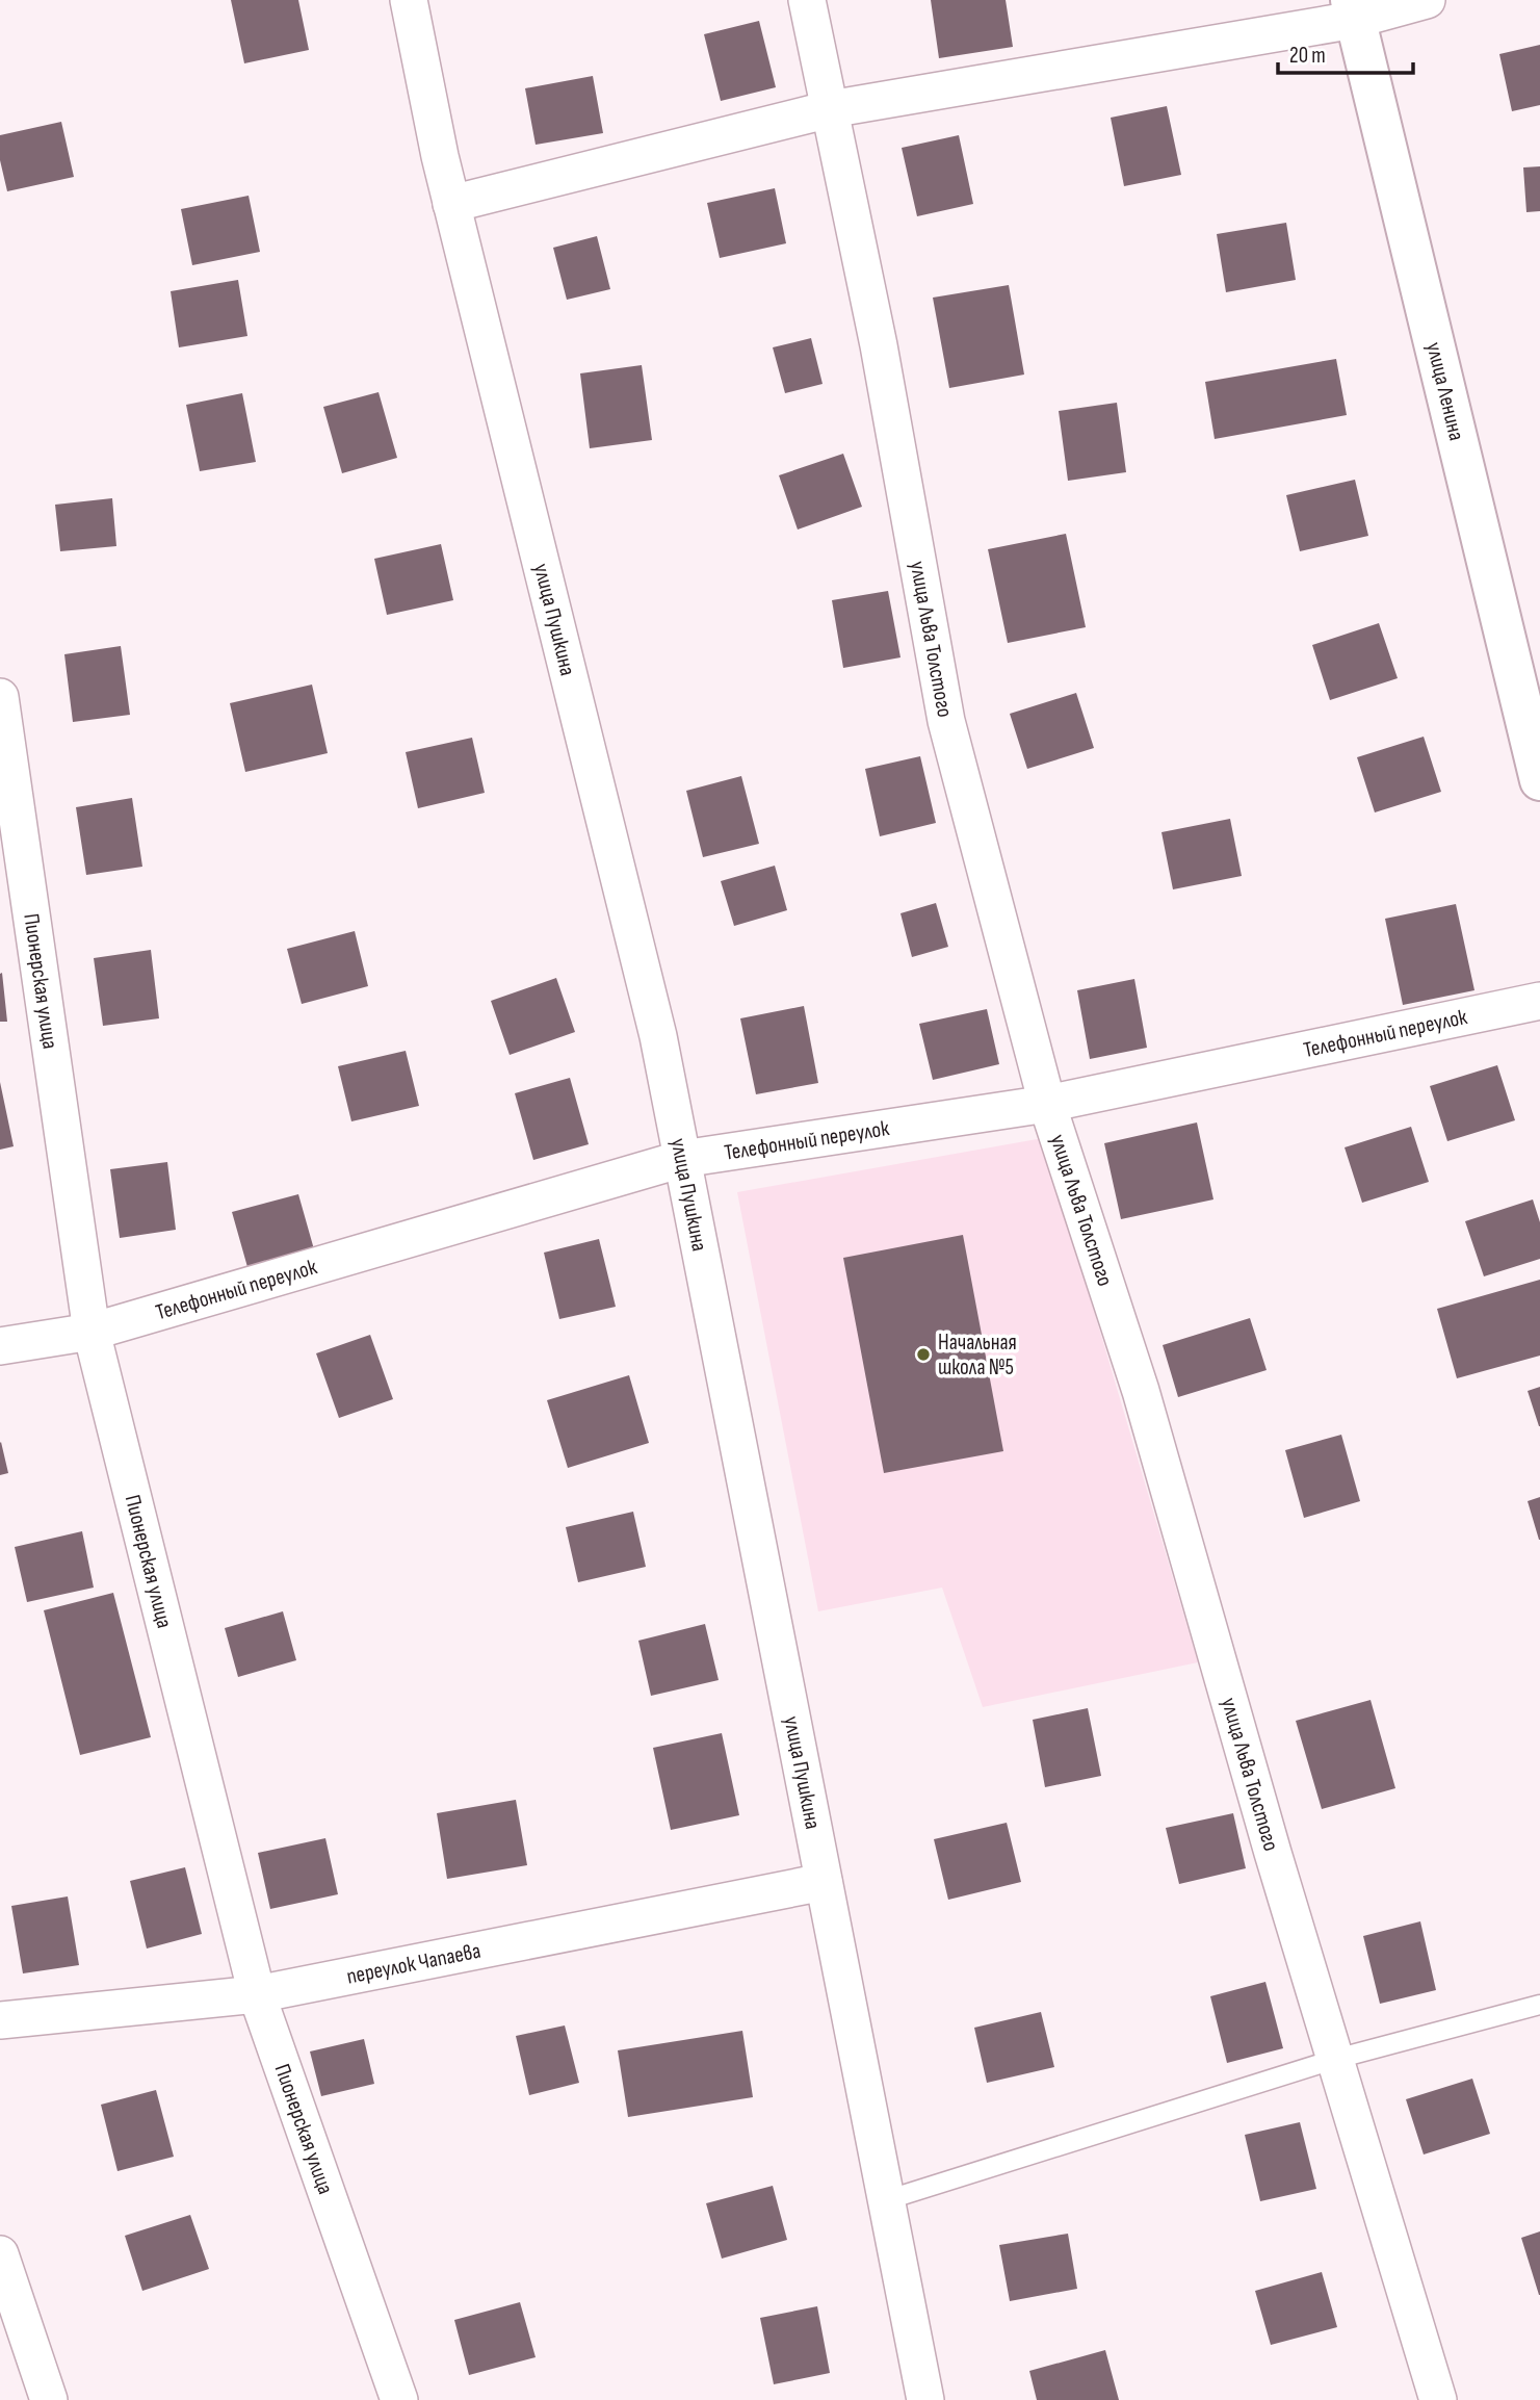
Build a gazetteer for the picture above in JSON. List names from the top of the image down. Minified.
{"streets":{"street":["улица Ленина","улица Пушкина","улица Льва Толстого","Пионерская улица","Телефонный переулок","переулок Чапаева"]},"crossings":[["улица Пушкина","Телефонный переулок"],["улица Пушкина","переулок Чапаева"],["улица Льва Толстого","Телефонный переулок"],["Пионерская улица","Телефонный переулок"],["Пионерская улица","переулок Чапаева"]],"places":["Начальная школа №5"],"scale_bar":"20 m"}
